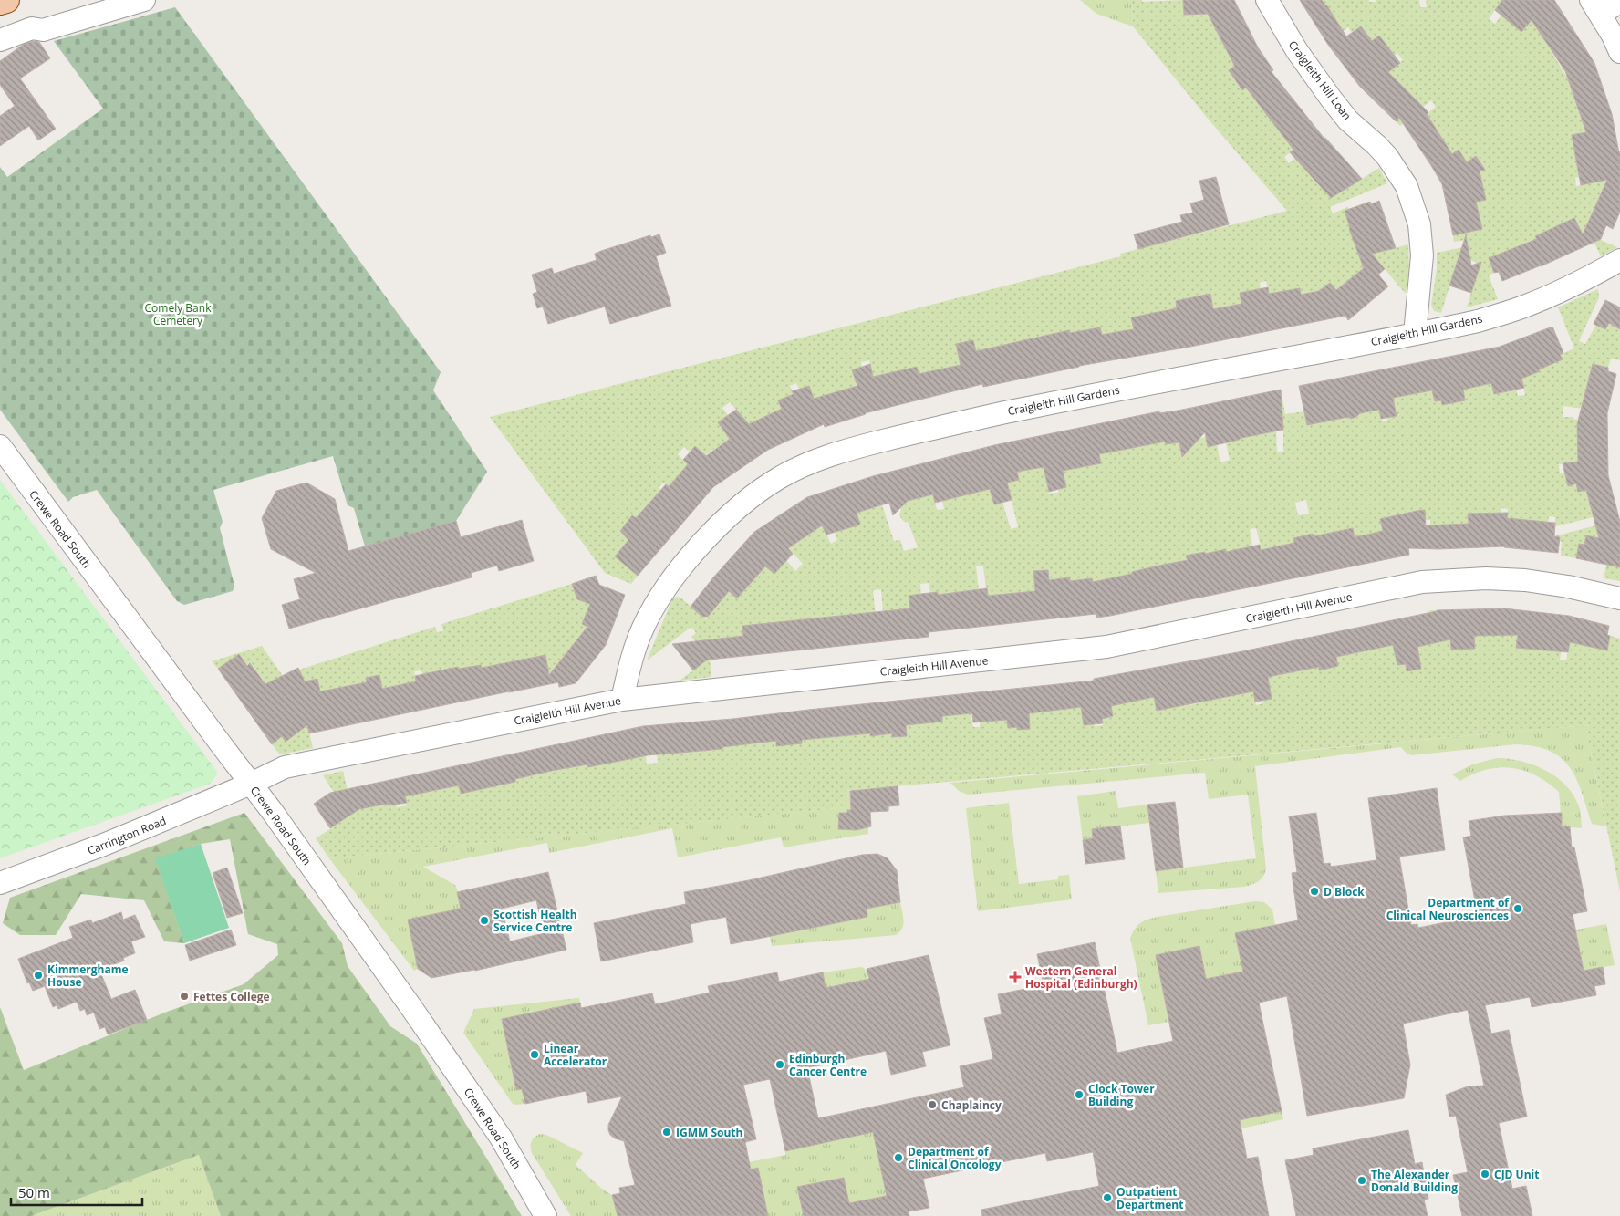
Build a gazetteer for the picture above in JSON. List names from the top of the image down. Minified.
{"streets":{"street":["Craigleith Hill Loan","Craigleith Hill Gardens","Crewe Road South","Craigleith Hill Avenue","Carrington Road"]},"crossings":[["Craigleith Hill Loan","Craigleith Hill Gardens"],["Craigleith Hill Gardens","Craigleith Hill Avenue"],["Crewe Road South","Craigleith Hill Avenue"],["Crewe Road South","Carrington Road"],["Craigleith Hill Avenue","Carrington Road"]],"parks":["Comely Bank Cemetery"],"places":{"other":["D Block","Department of Clinical Neurosciences","Scottish Health Service Centre","Kimmerghame House","Fettes College","Linear Accelerator","Edinburgh Cancer Centre","Clock Tower Building","Chaplaincy","IGMM South","Department of Clinical Oncology","CJD Unit","The Alexander Donald Building","Outpatient Department"],"health":["Western General Hospital (Edinburgh)"]},"scale_bar":"50 m"}
